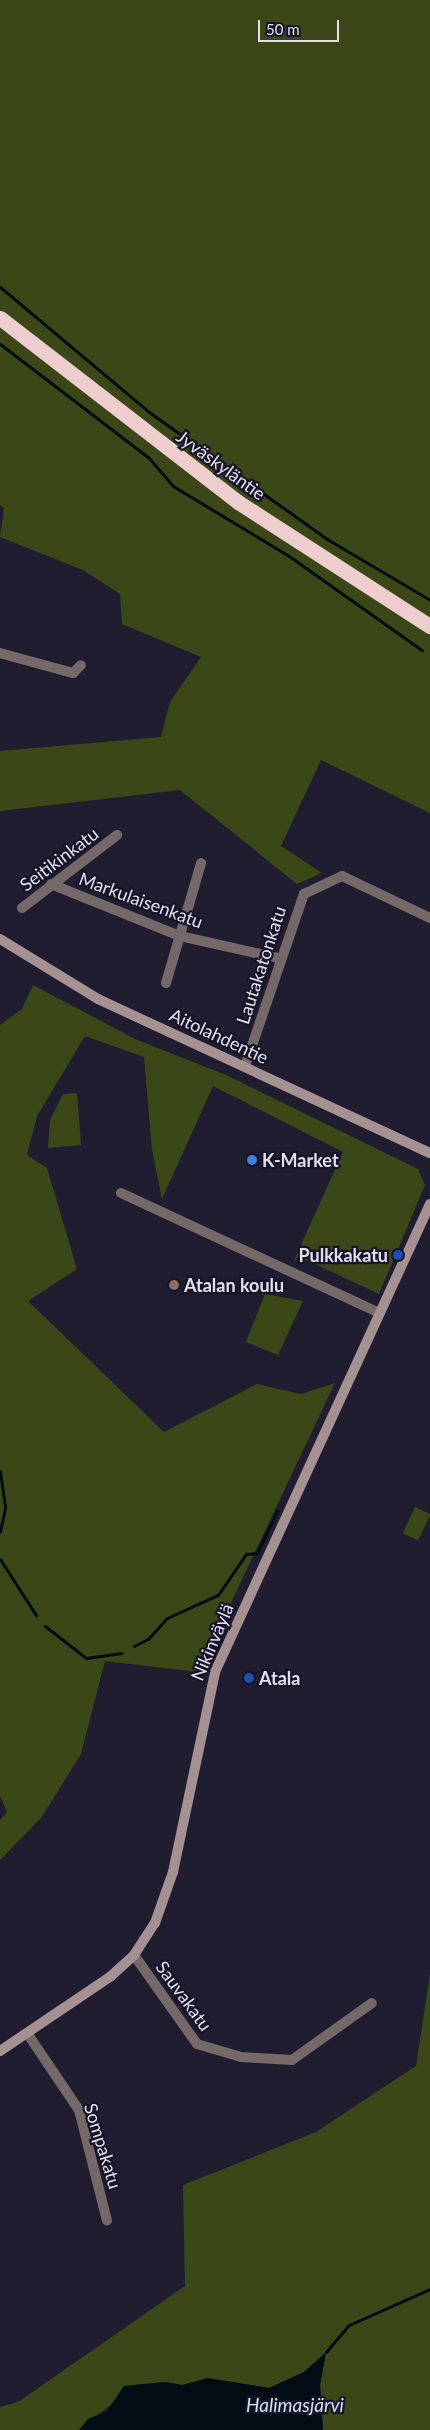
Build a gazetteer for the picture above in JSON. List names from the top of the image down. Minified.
{"streets":{"highway":["Jyväskyläntie"],"street":["Seitikinkatu","Markulaisenkatu","Lautakatonkatu","Aitolahdentie","Nikinväylä","Sauvakatu","Sompakatu"]},"crossings":[["Seitikinkatu","Markulaisenkatu"],["Markulaisenkatu","Lautakatonkatu"],["Lautakatonkatu","Aitolahdentie"],["Nikinväylä","Sauvakatu"],["Nikinväylä","Sompakatu"]],"water":["Halimasjärvi"],"places":["K-Market","Pulkkakatu","Atalan koulu","Atala"],"scale_bar":"50 m"}
